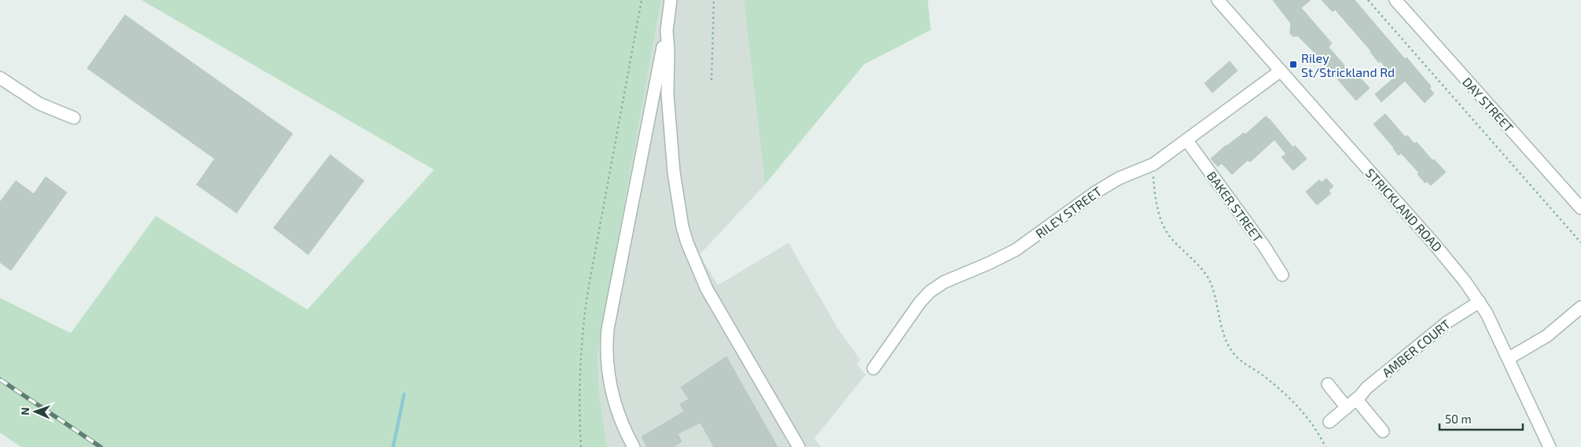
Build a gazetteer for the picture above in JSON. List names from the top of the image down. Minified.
{"streets":{"street":["DAY STREET","BAKER STREET","STRICKLAND ROAD","RILEY STREET","AMBER COURT"]},"crossings":[["BAKER STREET","RILEY STREET"],["STRICKLAND ROAD","RILEY STREET"],["STRICKLAND ROAD","AMBER COURT"]],"places":{"transit":["Riley St/Strickland Rd"]},"scale_bar":"50 m","north":"left"}
